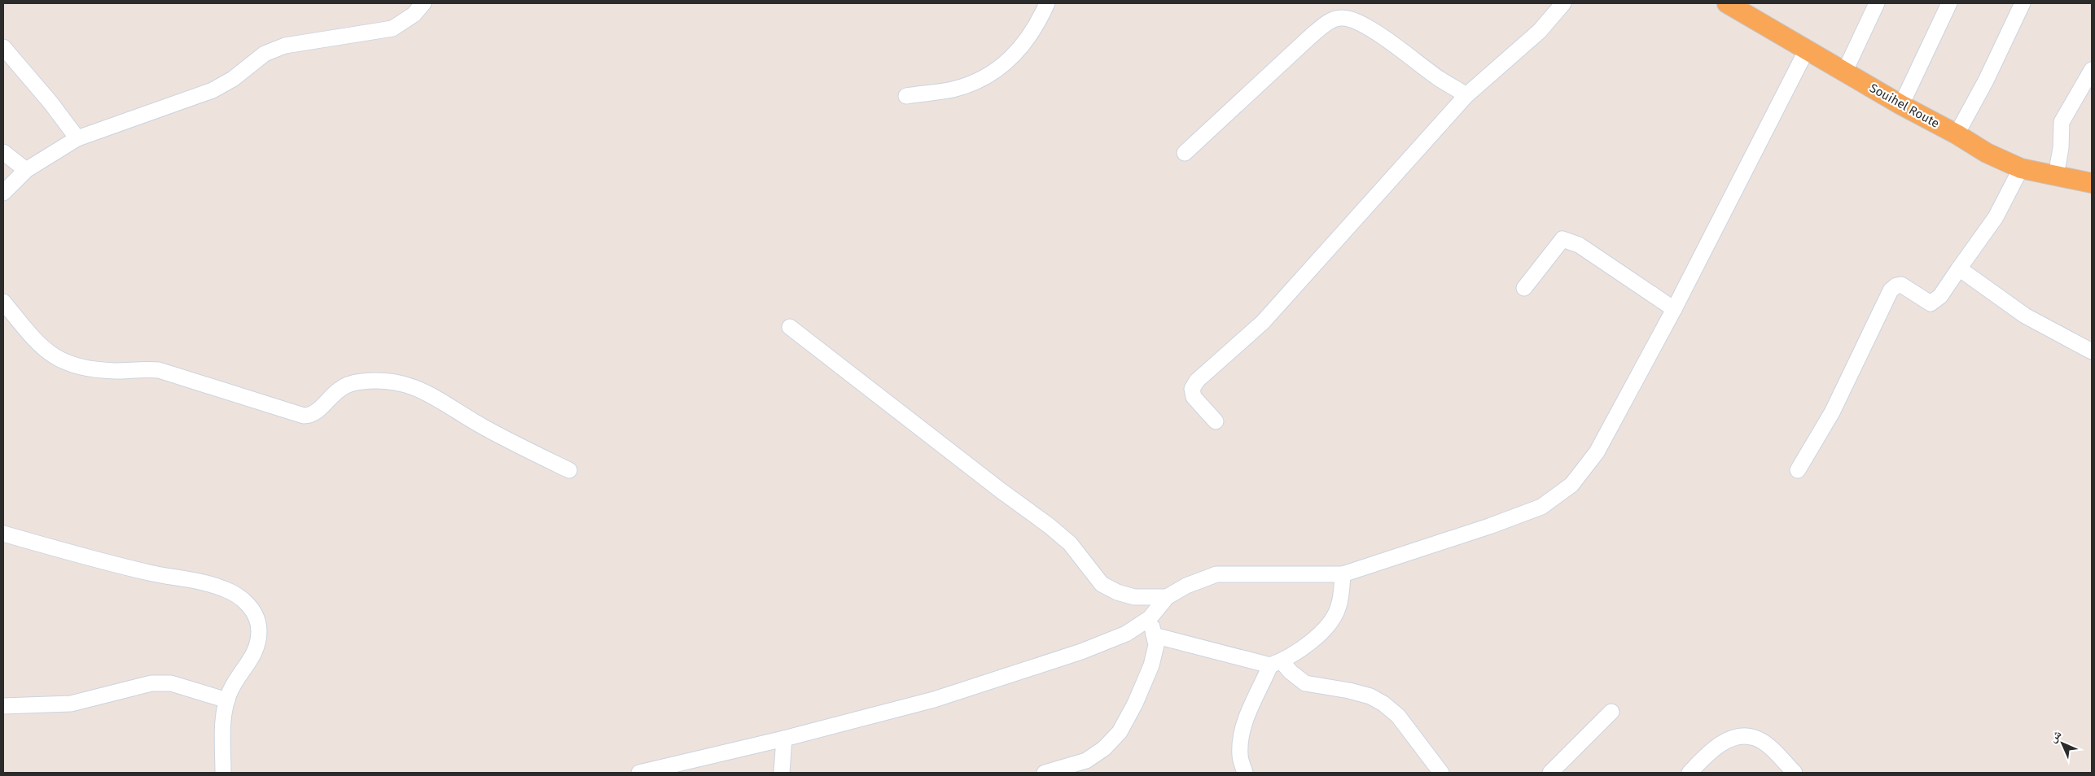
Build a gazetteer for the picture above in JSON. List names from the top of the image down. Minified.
{"streets":{"main road":["Souihel Route"]},"north":"top left"}
